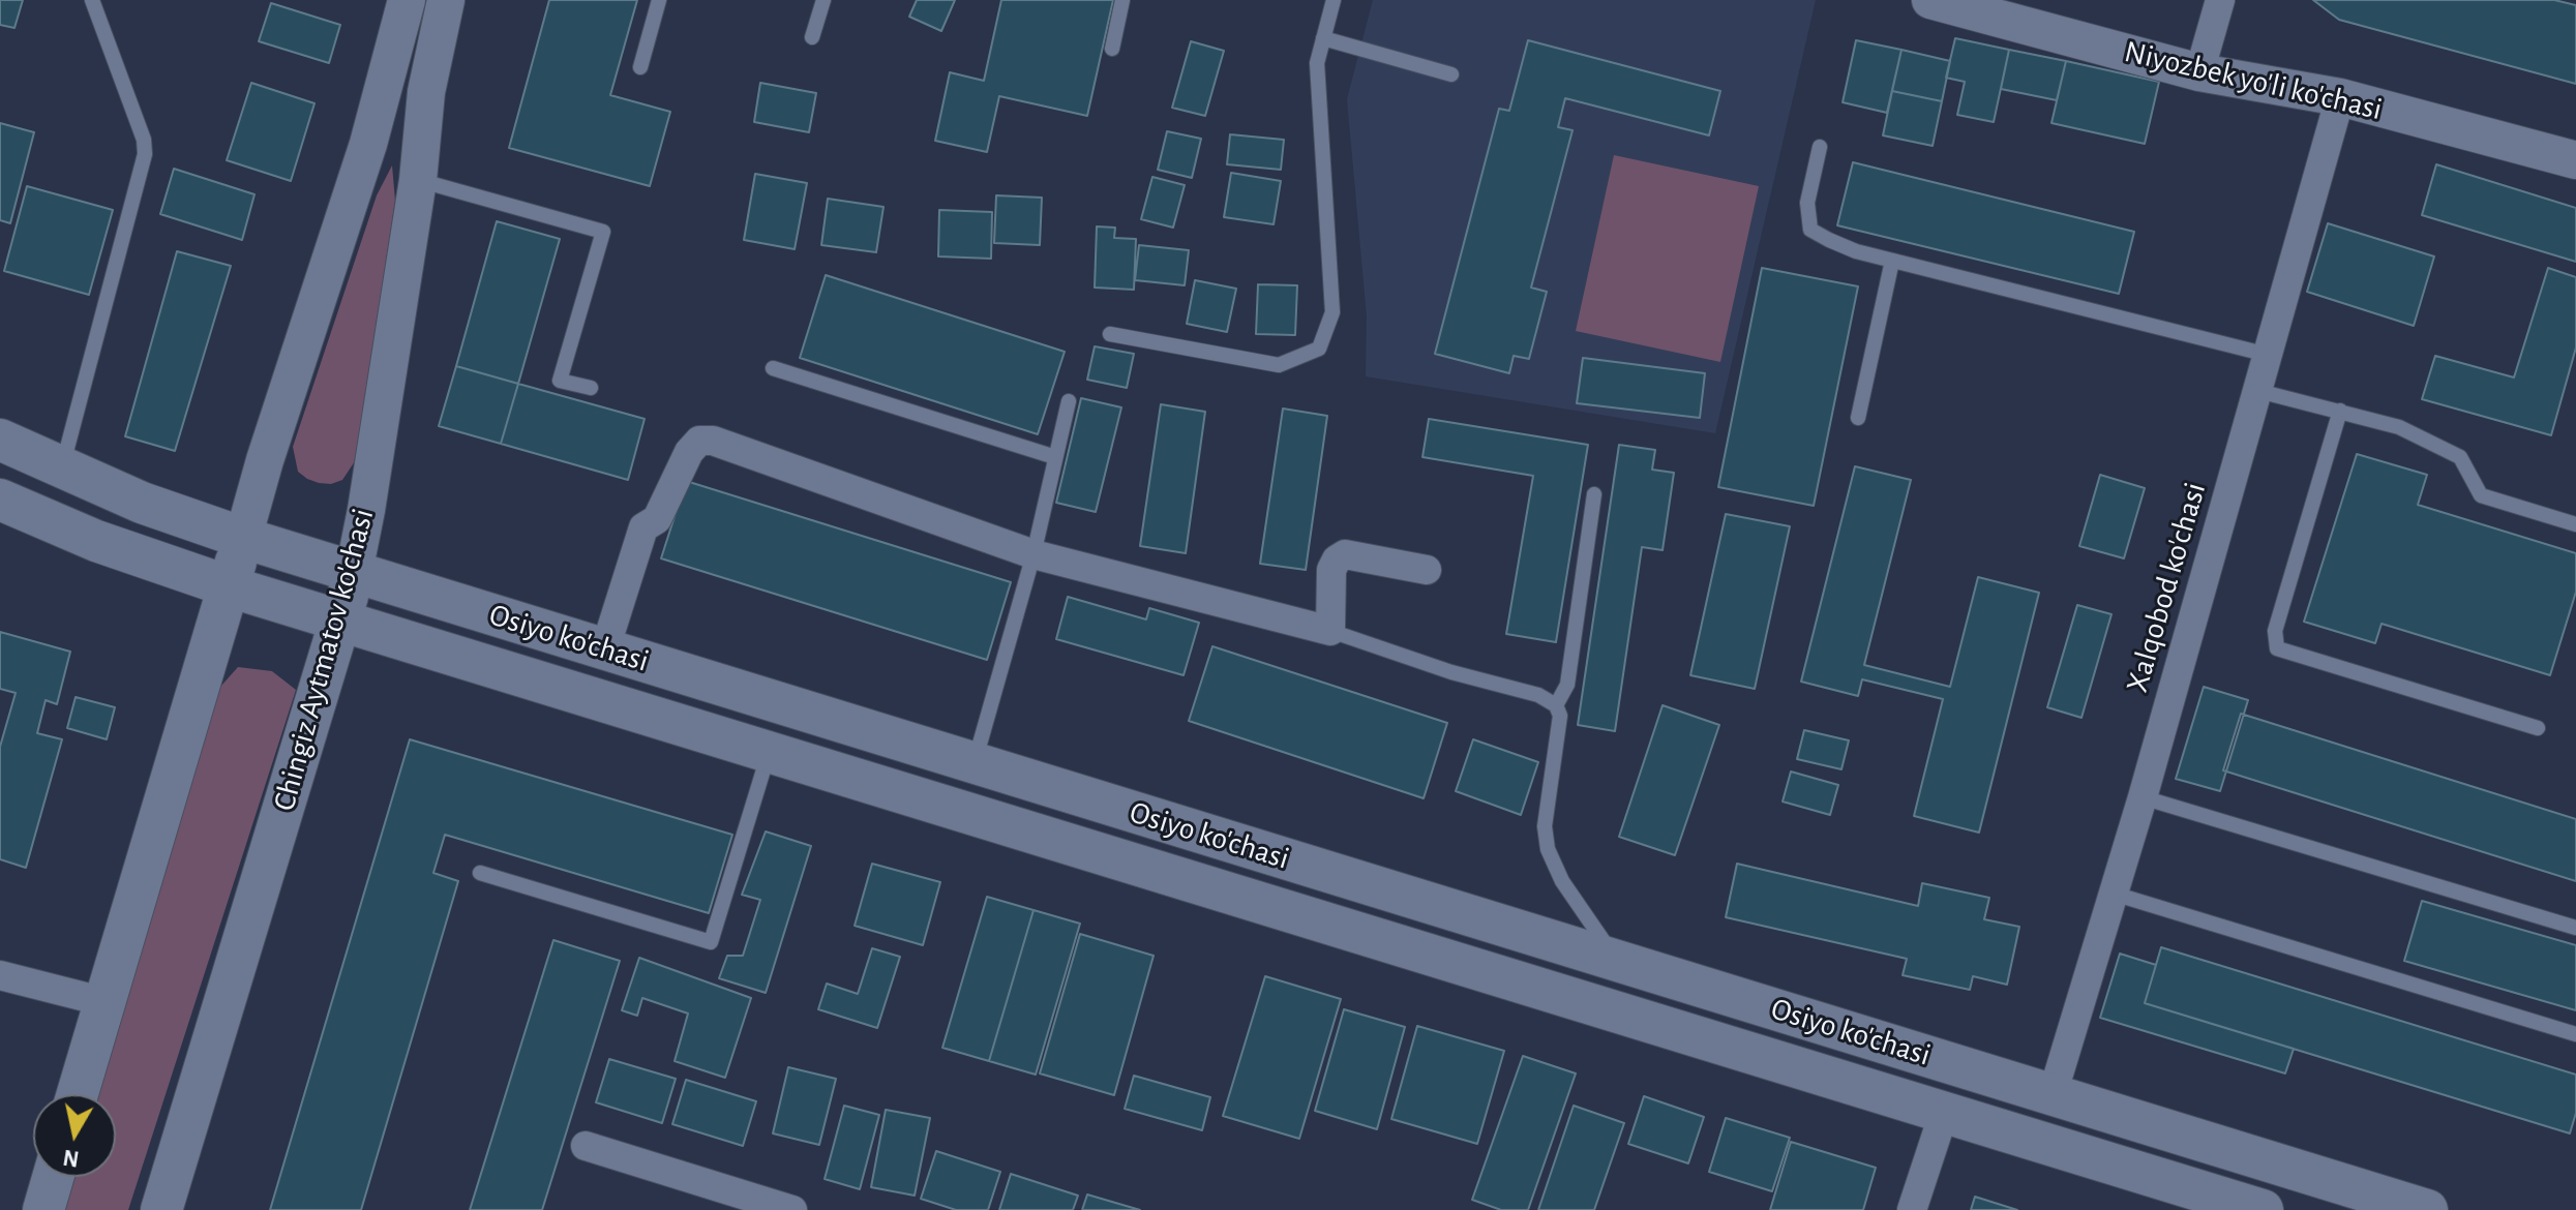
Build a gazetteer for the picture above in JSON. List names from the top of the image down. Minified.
{"streets":{"main road":["Osiyo ko'chasi","Chingiz Aytmatov ko'chasi"],"street":["Niyozbek yo'li ko'chasi","Xalqobod ko'chasi"]},"crossings":[["Niyozbek yo'li ko'chasi","Xalqobod ko'chasi"],["Xalqobod ko'chasi","Osiyo ko'chasi"],["Osiyo ko'chasi","Chingiz Aytmatov ko'chasi"]],"north":"bottom"}
